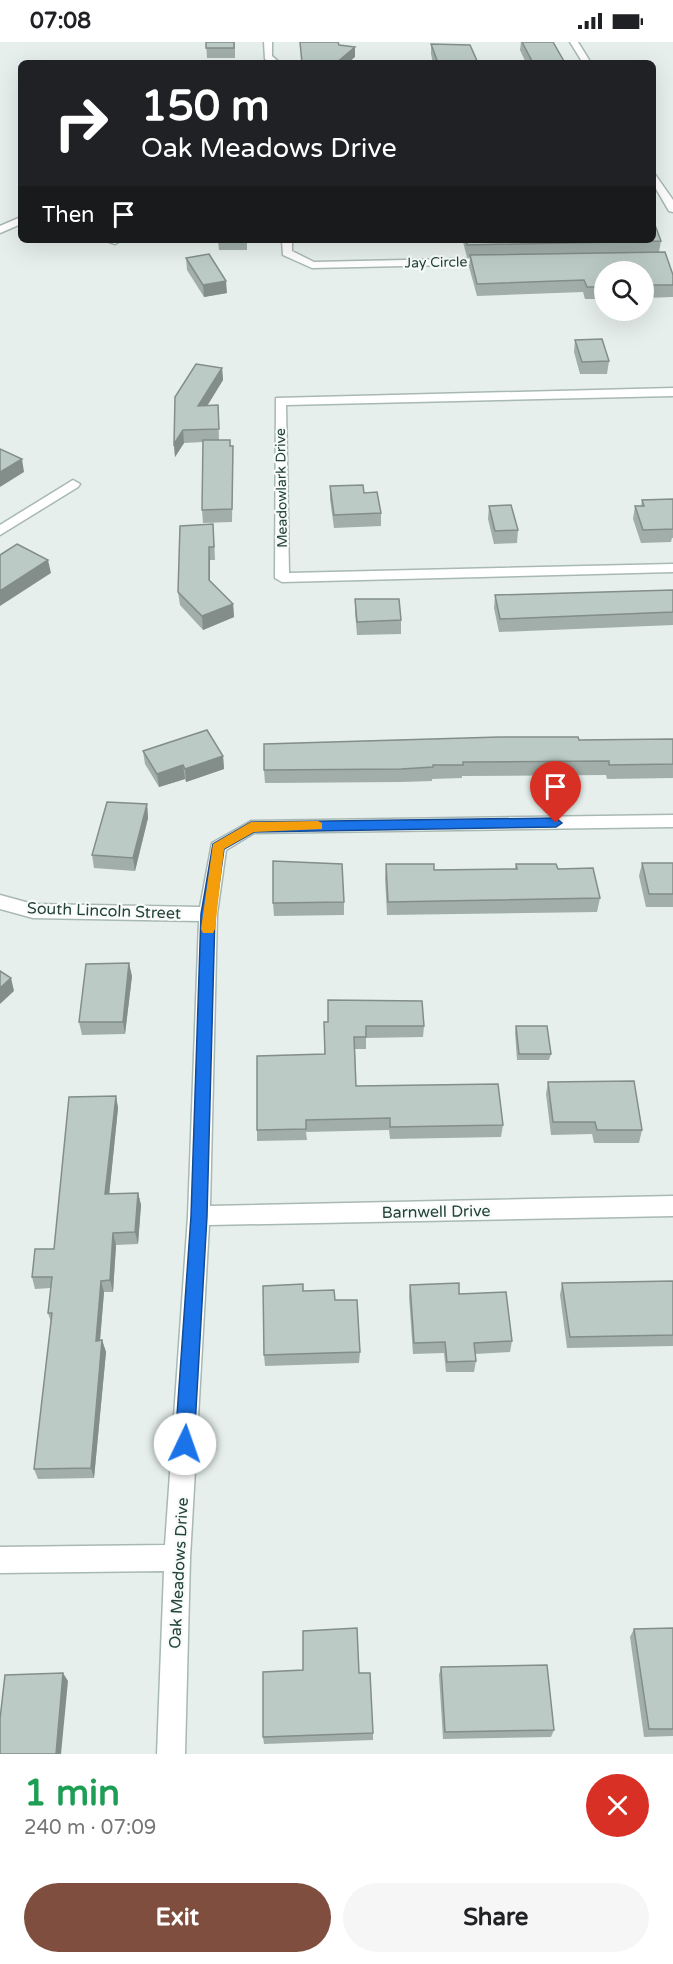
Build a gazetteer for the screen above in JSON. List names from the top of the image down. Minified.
{"streets":{"street":["Jay Circle","Meadowlark Drive","South Lincoln Street","Barnwell Drive","Oak Meadows Drive"]},"crossings":[["South Lincoln Street","Oak Meadows Drive"],["Barnwell Drive","Oak Meadows Drive"]],"page":{"status":"07:08","turn":["150 m","Oak Meadows Drive"],"then":"Then","heading":["1 min","240 m · 07:09"],"buttons":["Exit","Share"]}}
